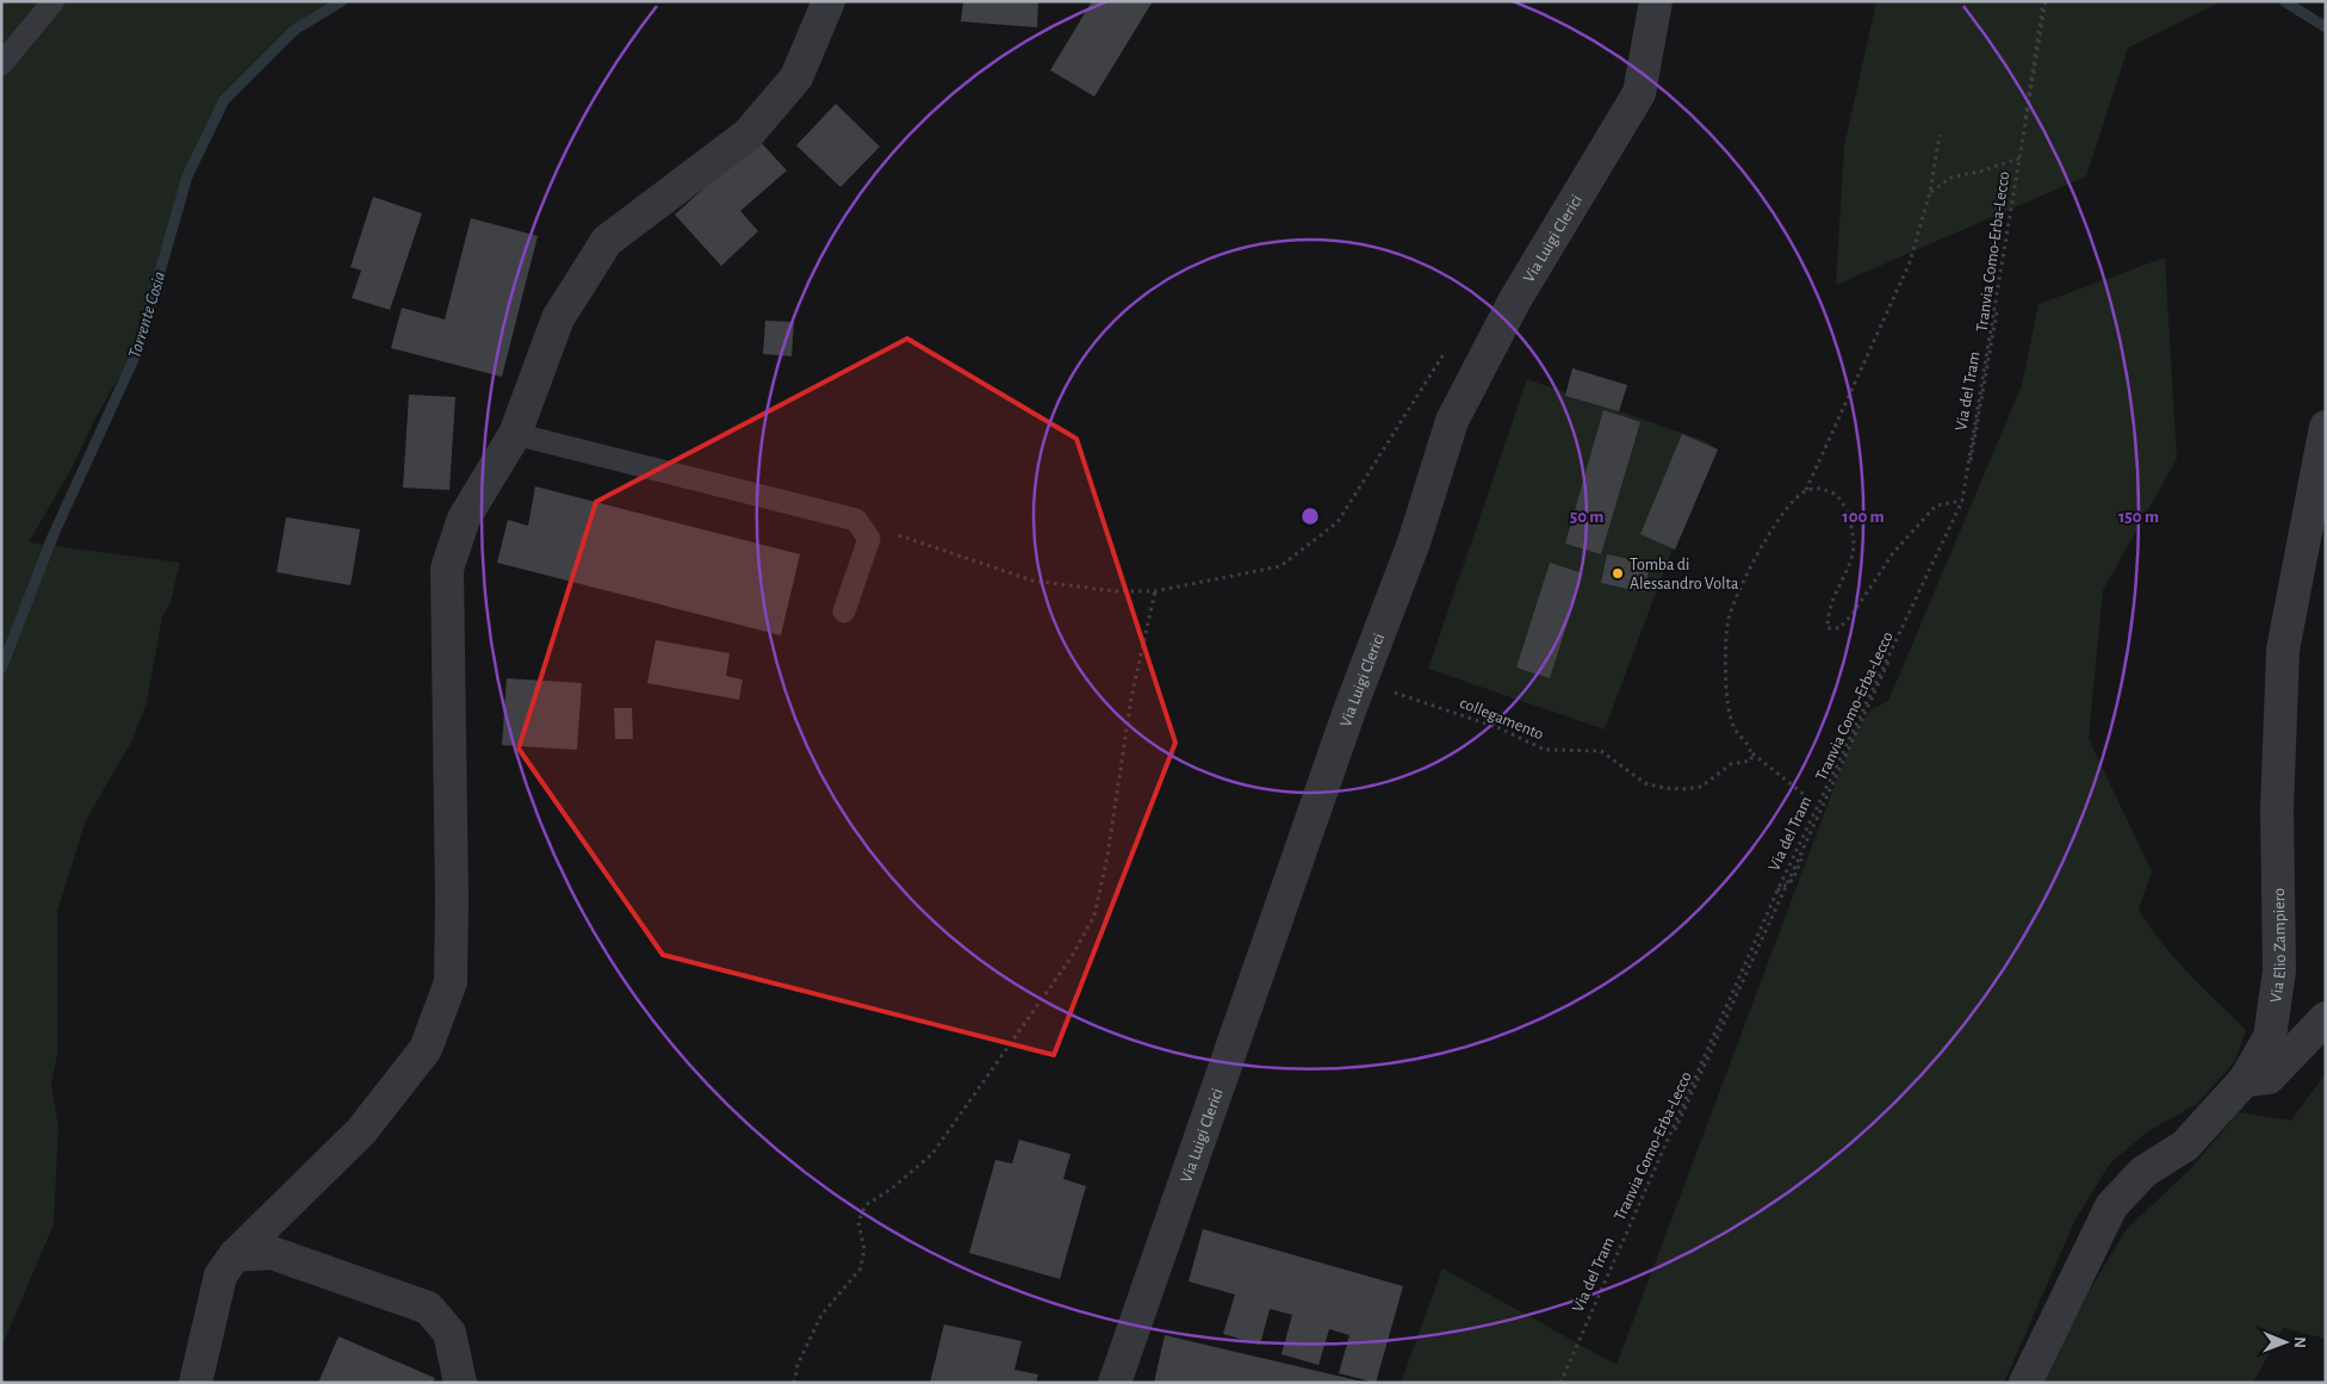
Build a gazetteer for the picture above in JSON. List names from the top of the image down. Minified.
{"streets":{"street":["Via Luigi Clerici","Via Elio Zampiero"],"path":["Tranvia Como-Erba-Lecco","Via del Tram","collegamento"]},"crossings":[["Via Luigi Clerici","collegamento"],["Tranvia Como-Erba-Lecco","Via del Tram"]],"water":["Torrente Cosia"],"places":["Tomba di Alessandro Volta"],"north":"right","rings":["50 m","100 m","150 m"]}
